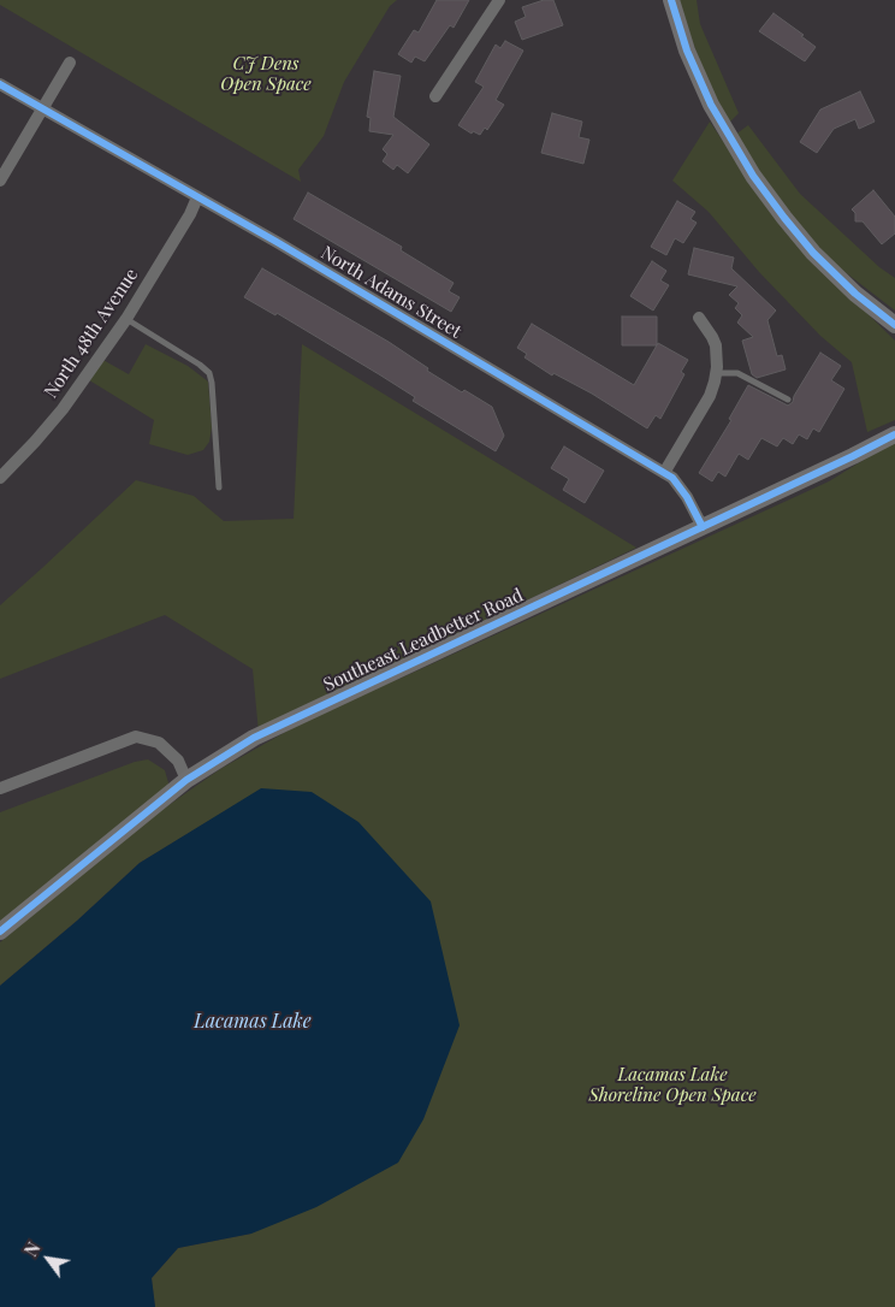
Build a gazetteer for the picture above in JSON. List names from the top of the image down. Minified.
{"streets":{"street":["North Adams Street","North 48th Avenue","Southeast Leadbetter Road"]},"crossings":[["North Adams Street","North 48th Avenue"],["North Adams Street","Southeast Leadbetter Road"]],"water":["Lacamas Lake"],"parks":["CJ Dens Open Space","Lacamas Lake Shoreline Open Space"],"north":"top left"}
